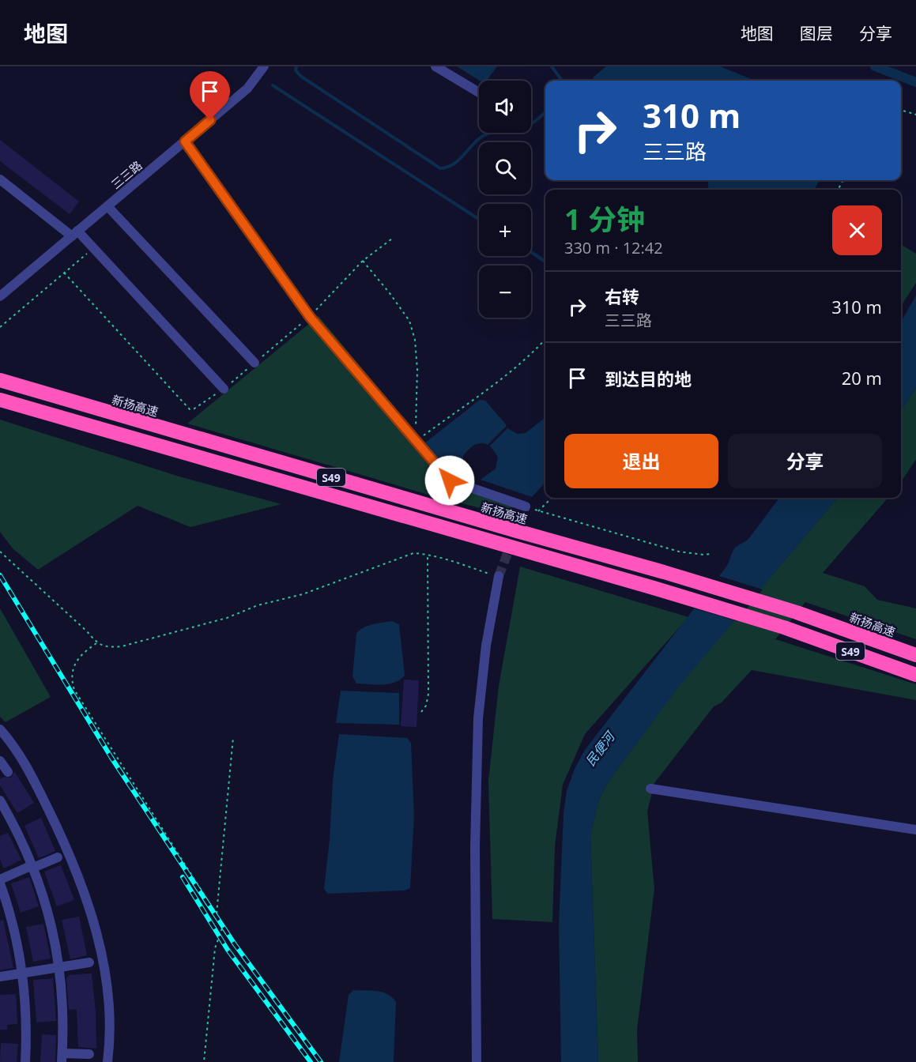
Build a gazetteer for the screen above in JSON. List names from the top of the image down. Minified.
{"streets":{"highway":["新扬高速","S49"],"street":["三三路"]},"water":["民便河"],"page":{"header":"地图","nav":["地图","图层","分享"],"map_buttons":["+","−"],"turn":["310 m","三三路"],"heading":["1 分钟","330 m · 12:42"],"list":[{"name":"右转","note":"三三路","value":"310 m"},{"name":"到达目的地","value":"20 m"}],"buttons":["退出","分享"]}}
